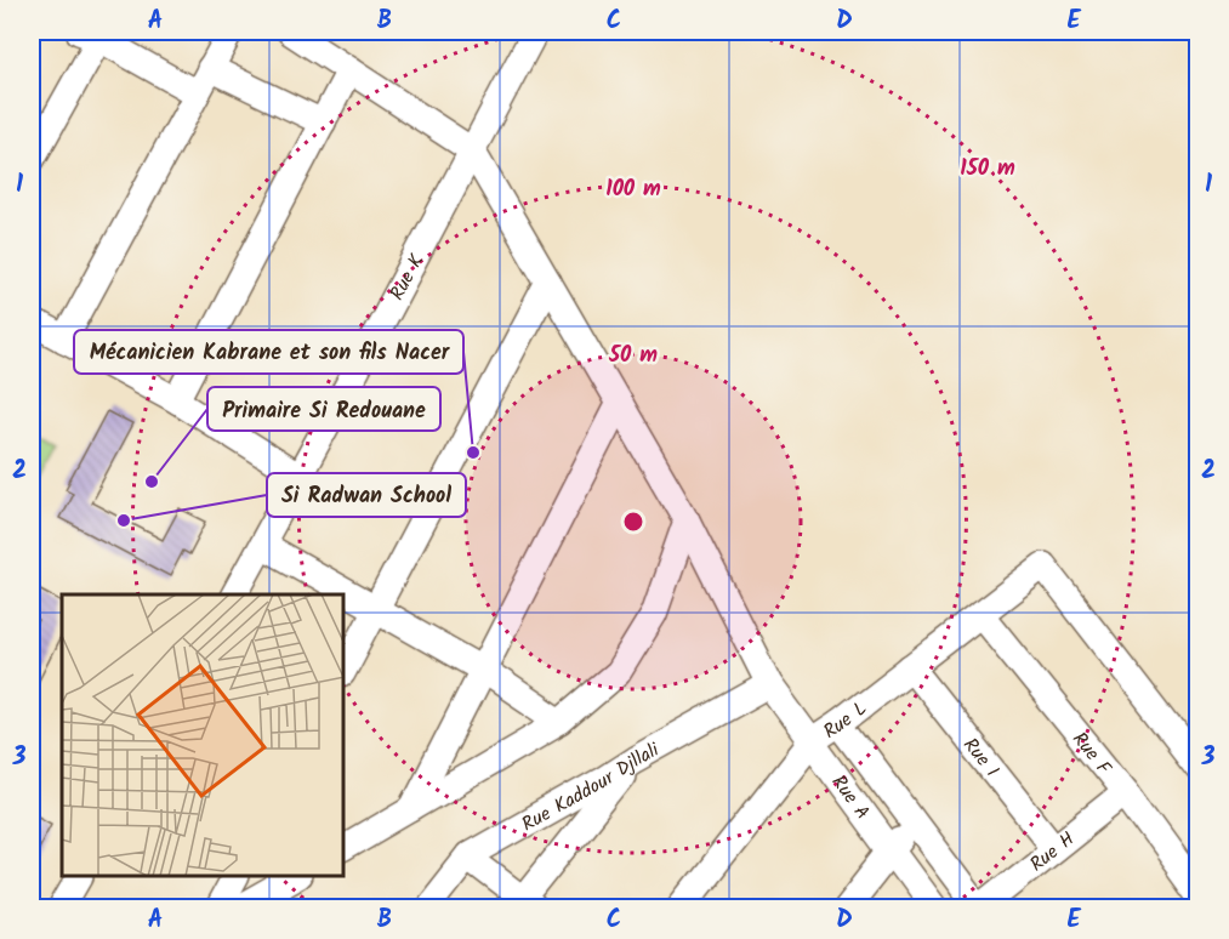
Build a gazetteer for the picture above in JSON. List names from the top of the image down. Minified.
{"streets":{"street":["Rue K","Rue L","Rue F","Rue I","Rue Kaddour Djllali","Rue A","Rue H"]},"crossings":[["Rue K","Rue A"],["Rue L","Rue F"],["Rue L","Rue I"],["Rue L","Rue A"],["Rue F","Rue H"],["Rue I","Rue H"],["Rue Kaddour Djllali","Rue A"]],"places":["Mécanicien Kabrane et son fils Nacer","Primaire Si Redouane","Si Radwan School"],"grid":{"columns":["A","B","C","D","E"],"rows":["1","2","3"]},"rings":["150 m","100 m","50 m"]}
